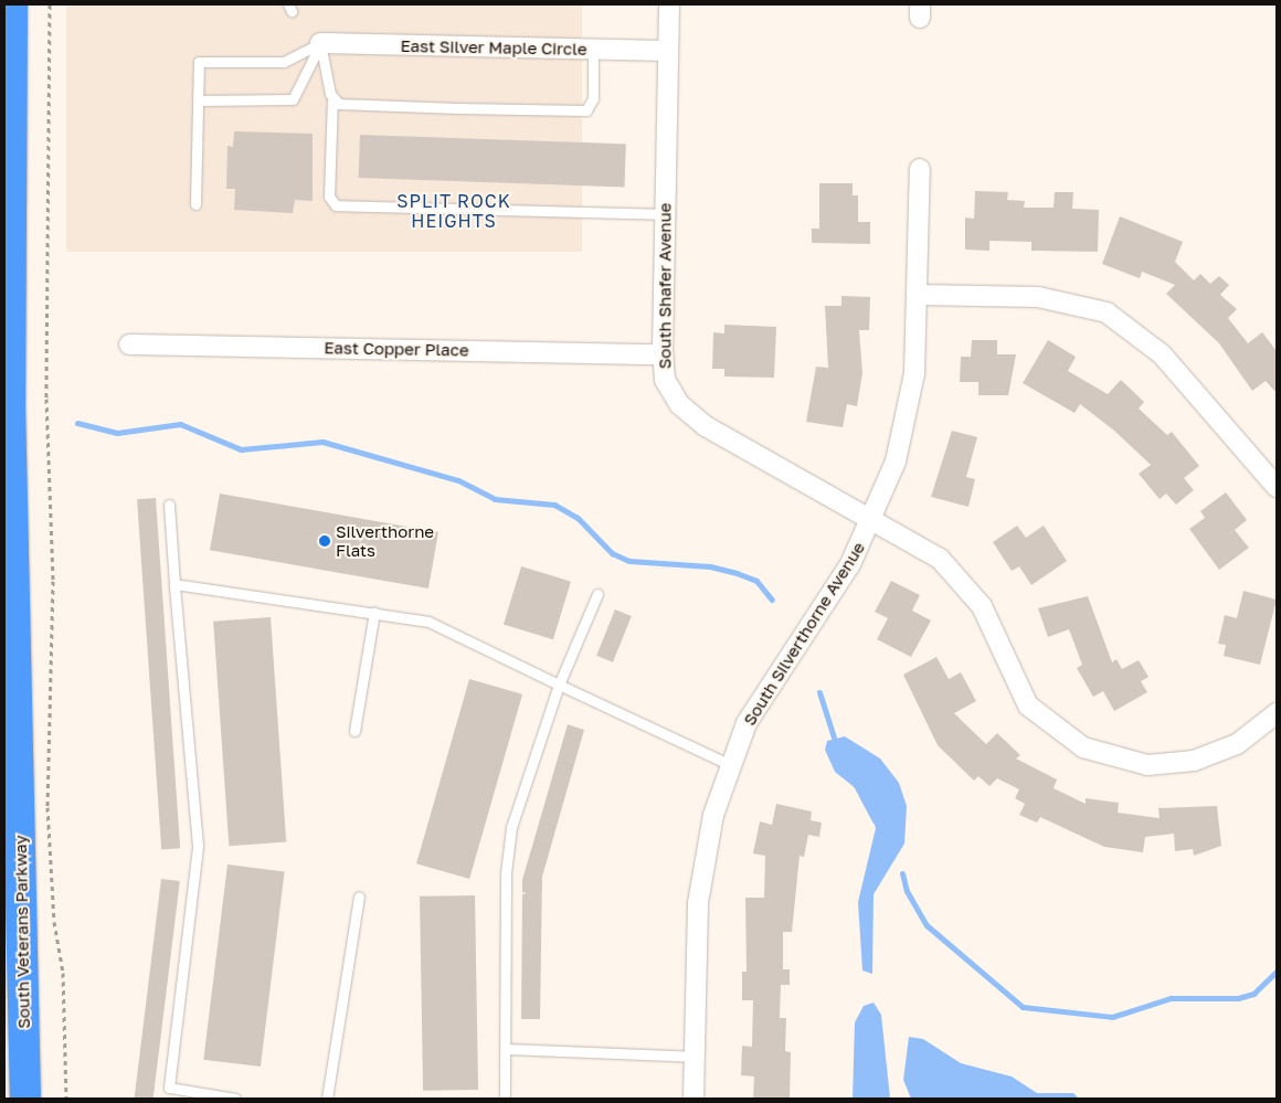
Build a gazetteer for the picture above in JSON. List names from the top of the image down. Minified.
{"streets":{"highway":["South Veterans Parkway"],"street":["East Silver Maple Circle","South Shafer Avenue","East Copper Place","South Silverthorne Avenue"]},"crossings":[["East Silver Maple Circle","South Shafer Avenue"],["South Shafer Avenue","East Copper Place"],["South Shafer Avenue","South Silverthorne Avenue"]],"districts":["SPLIT ROCK HEIGHTS"],"places":["Silverthorne Flats"]}
